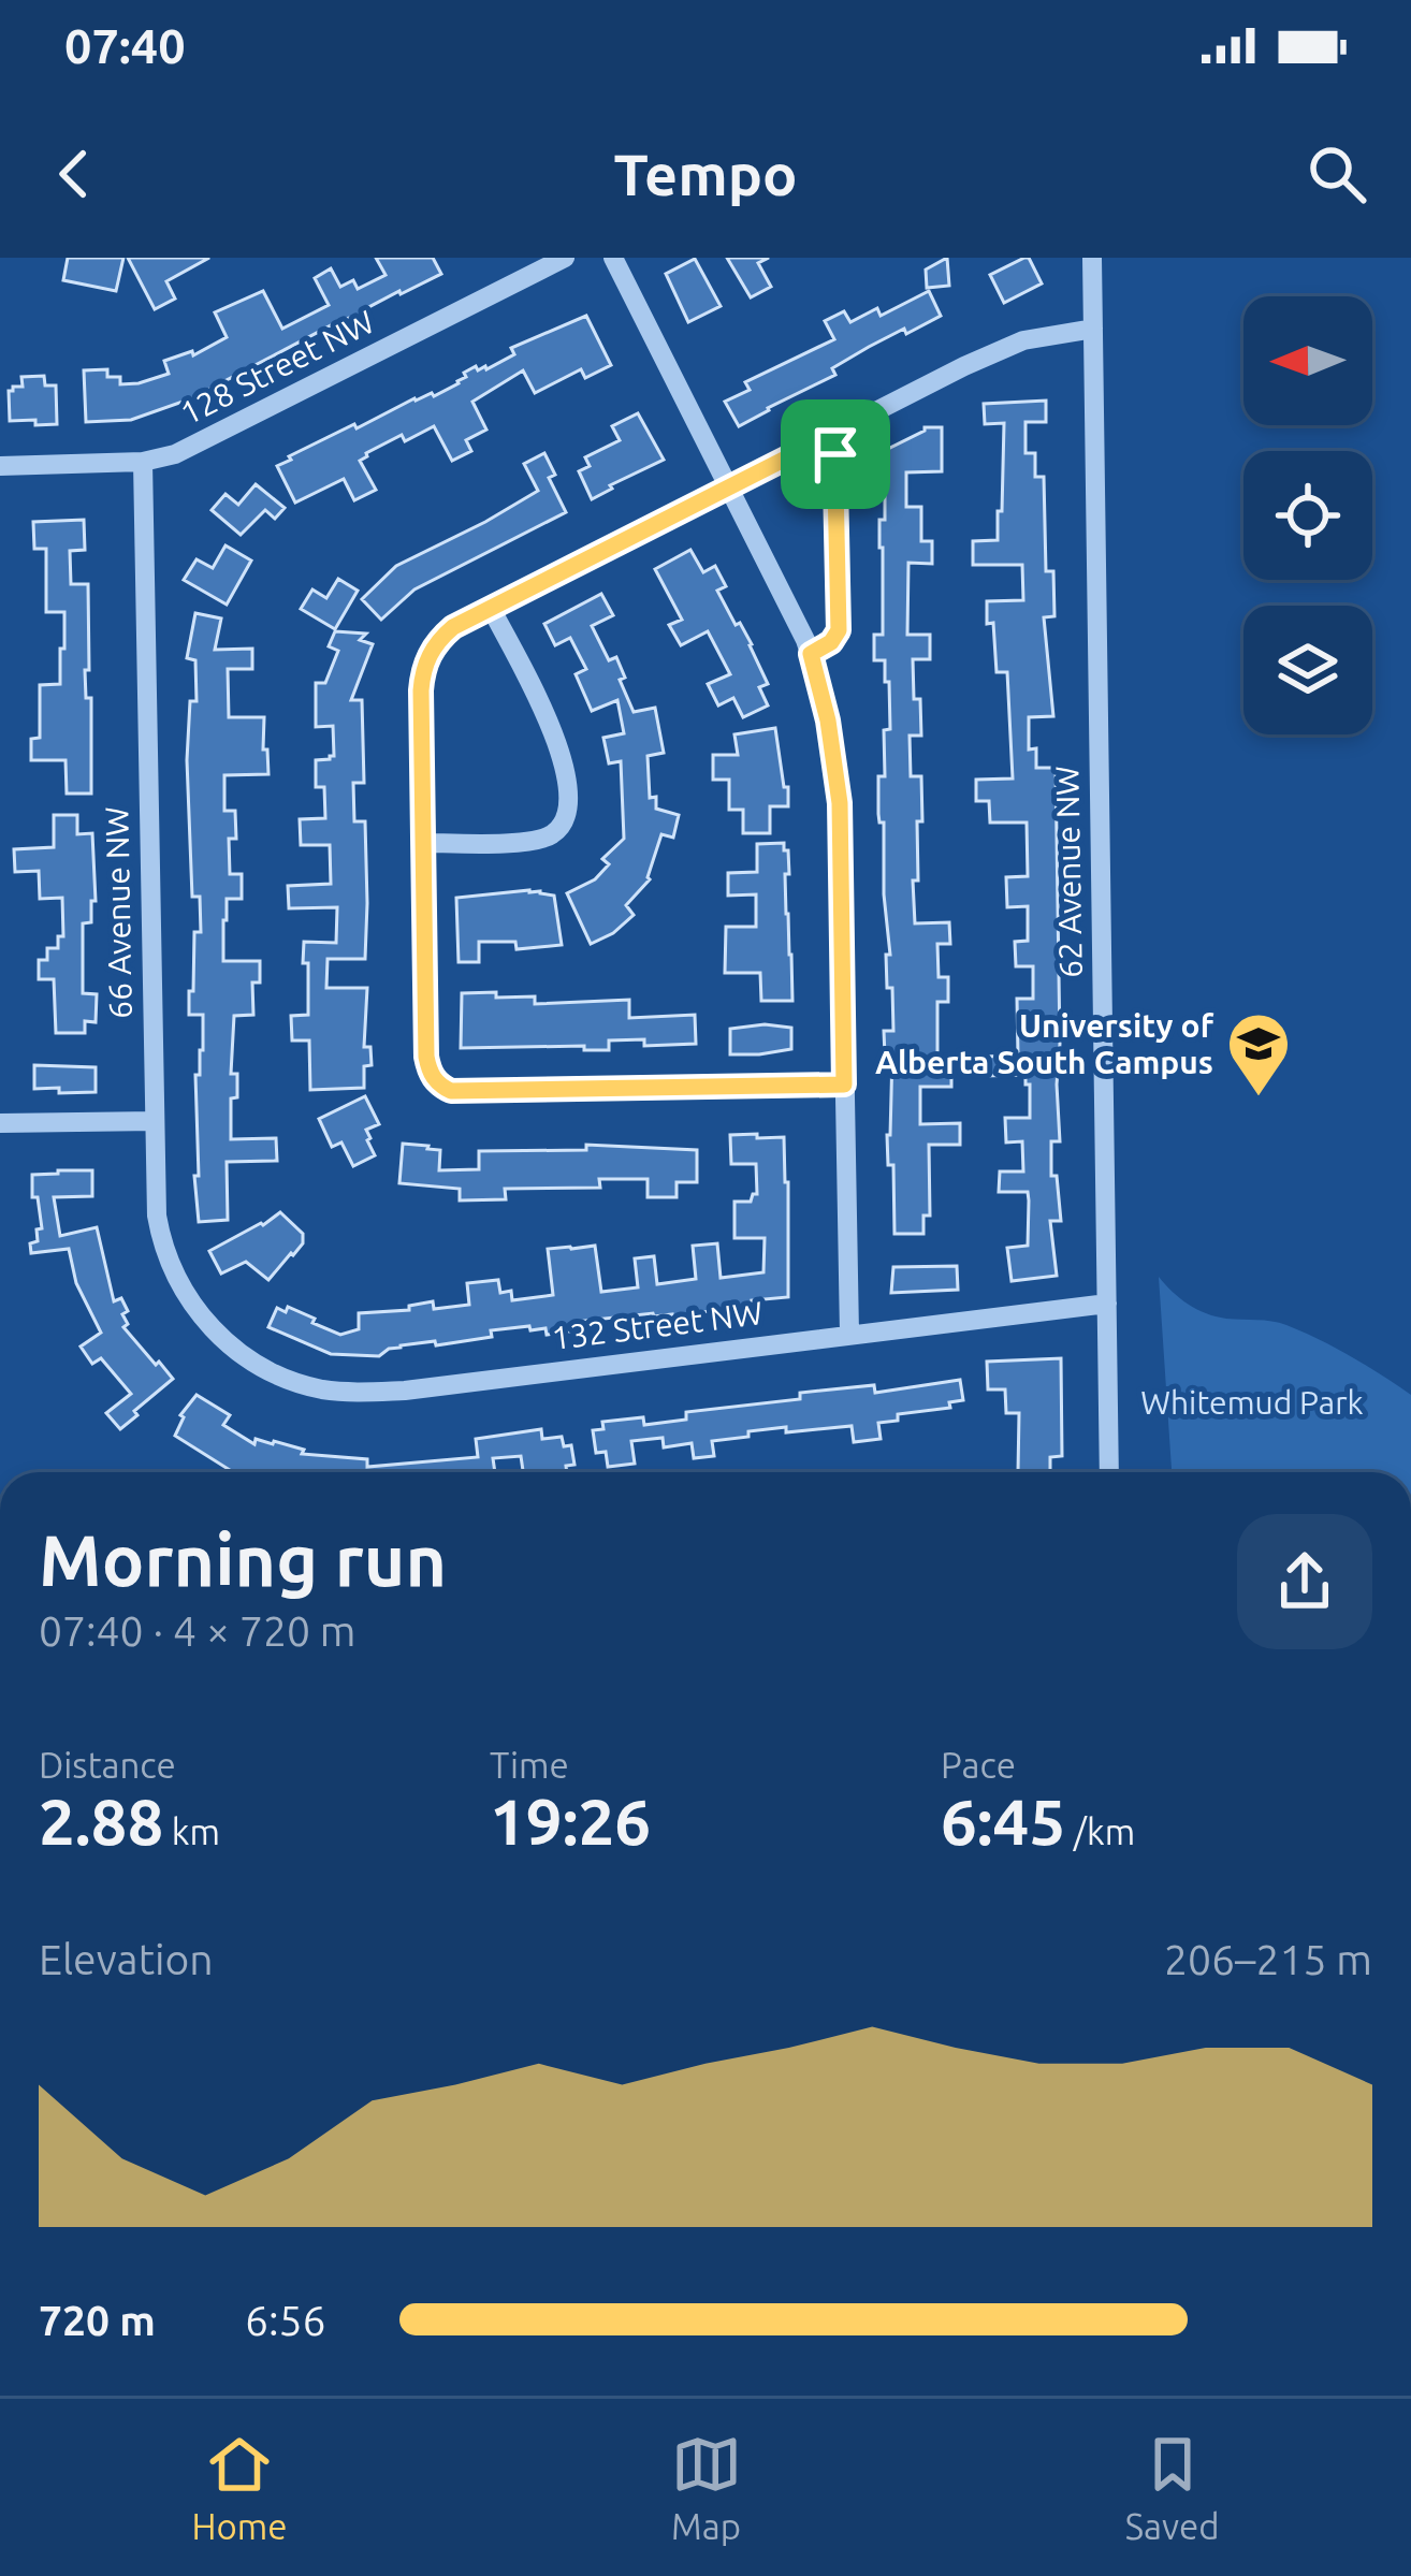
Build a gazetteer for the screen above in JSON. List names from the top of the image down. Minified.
{"streets":{"street":["128 Street NW","62 Avenue NW","66 Avenue NW","132 Street NW"]},"crossings":[["128 Street NW","66 Avenue NW"],["62 Avenue NW","132 Street NW"],["66 Avenue NW","132 Street NW"]],"parks":["Whitemud Park"],"places":{"school or university":["University of Alberta South Campus"]},"north":"left","page":{"status":"07:40","header":"Tempo","heading":["Morning run","07:40 · 4 × 720 m"],"stats":[["Distance","2.88 km"],["Time","19:26"],["Pace","6:45 /km"]],"chart":["Elevation","206–215 m"],"list":[{"name":"720 m","note":"6:56"}],"tabs":["Home","Map","Saved"]}}
